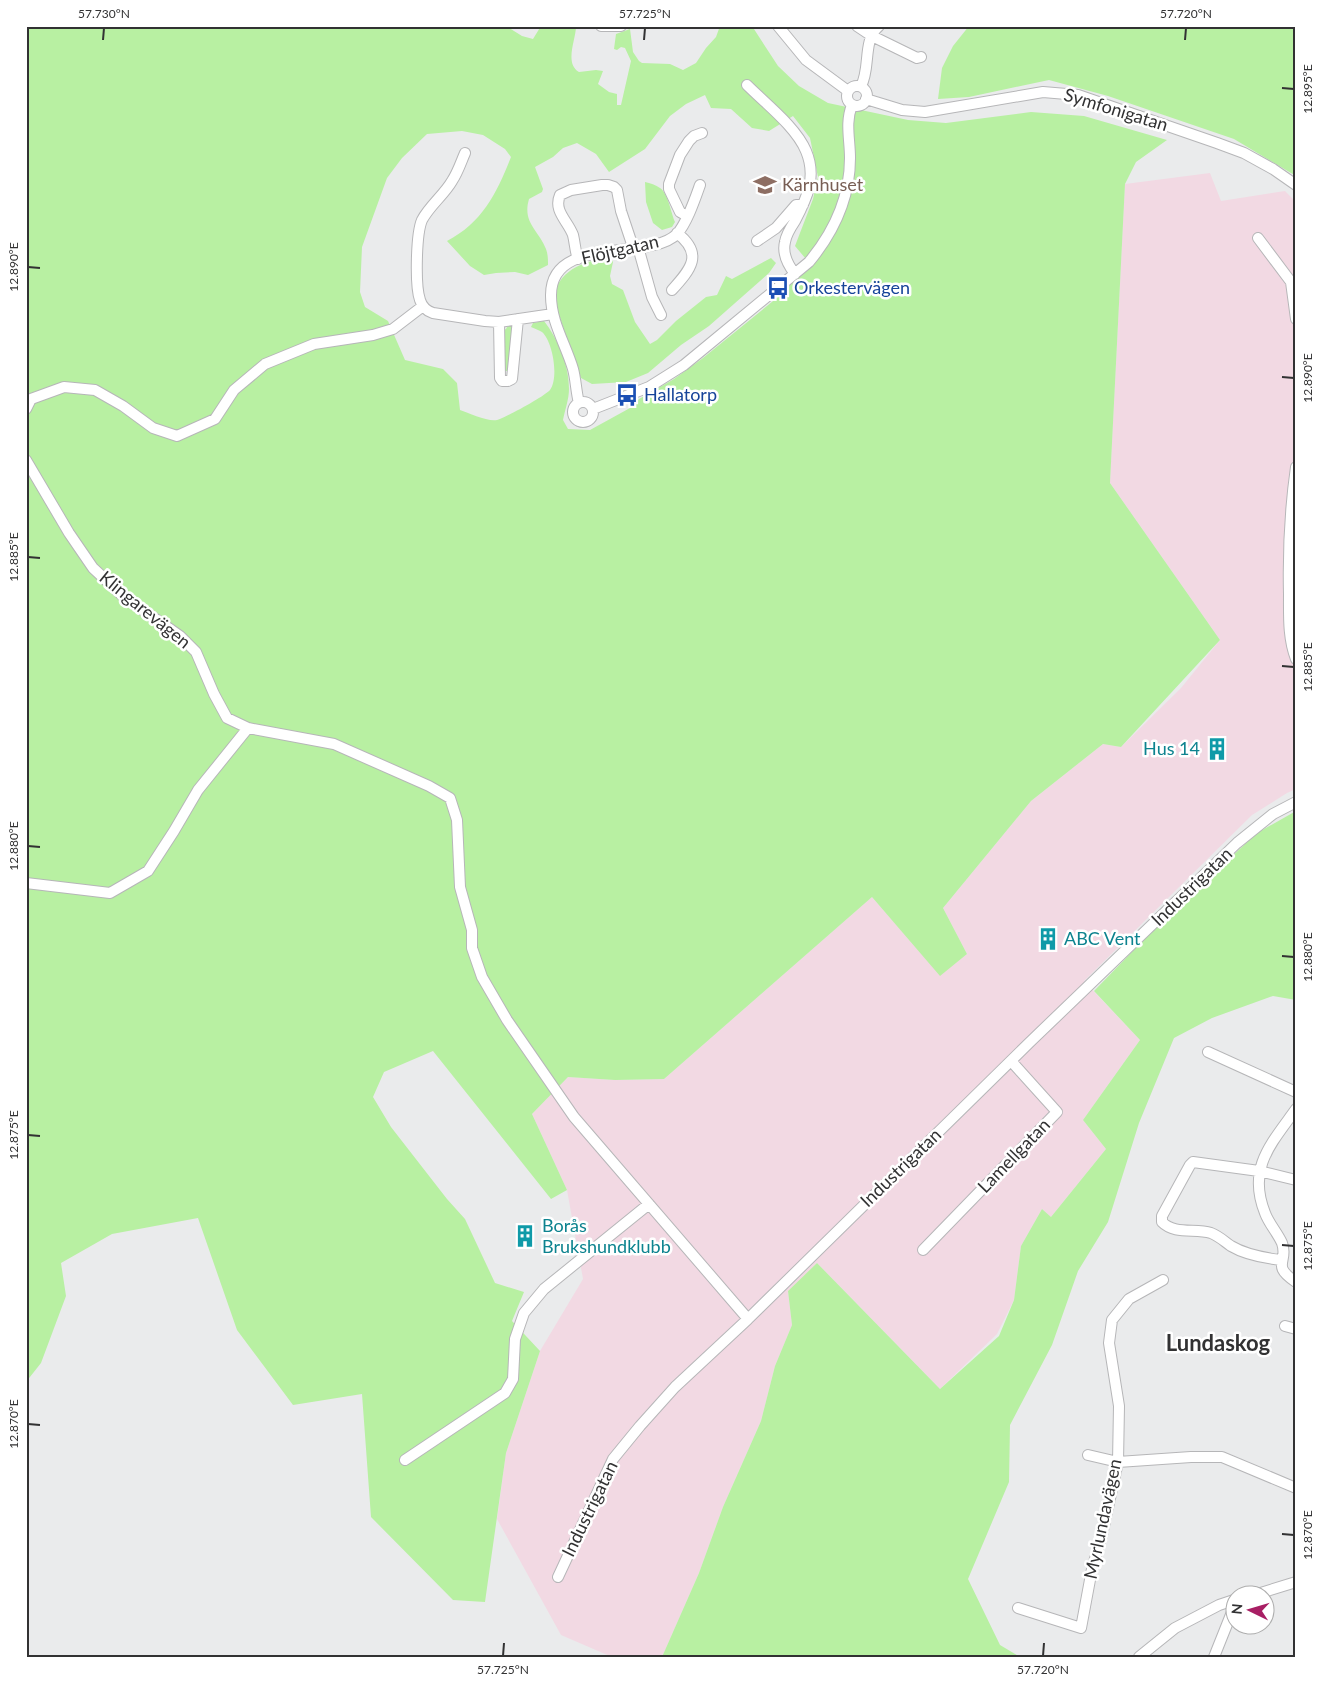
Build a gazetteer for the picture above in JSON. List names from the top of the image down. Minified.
{"streets":{"street":["Symfonigatan","Flöjtgatan","Klingarevägen","Industrigatan","Lamellgatan","Myrlundavägen"]},"crossings":[["Klingarevägen","Industrigatan"],["Industrigatan","Lamellgatan"]],"districts":["Lundaskog"],"places":{"school or university":["Kärnhuset"],"bus stop":["Orkestervägen","Hallatorp"],"building":["Hus 14","ABC Vent","Borås Brukshundklubb"]},"north":"left","coordinates":["57.730°N","57.725°N","57.720°N","12.895°E","12.890°E","12.885°E","12.880°E","12.875°E","12.870°E"]}
